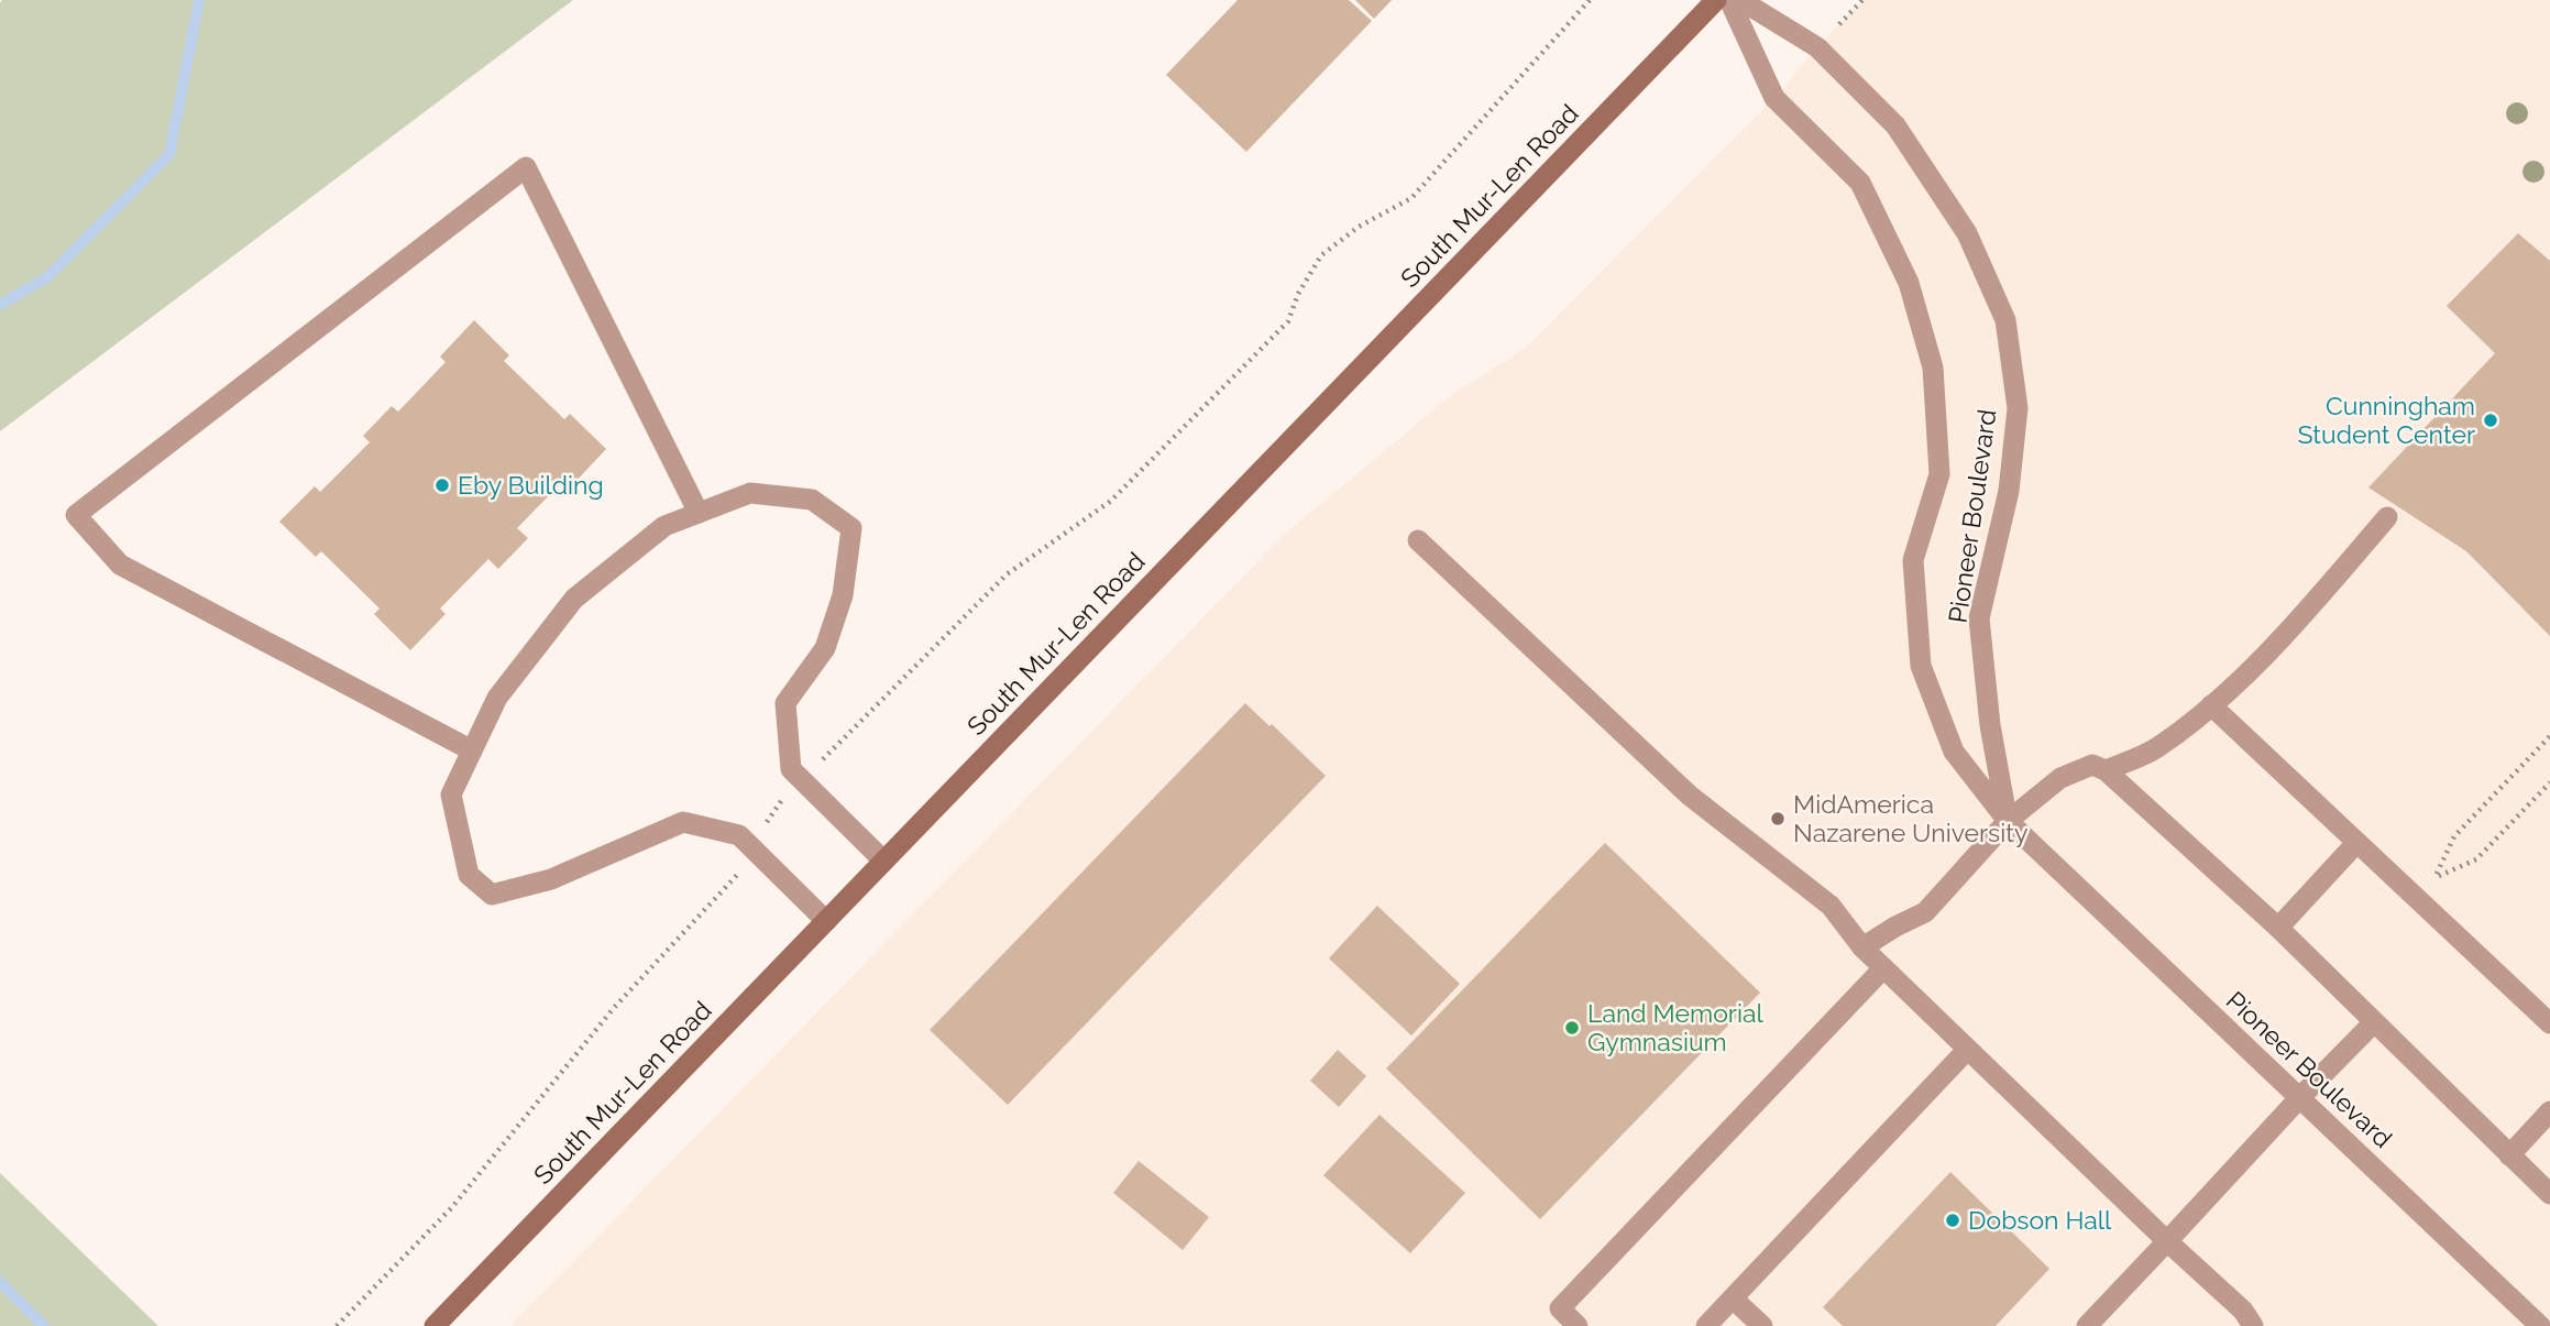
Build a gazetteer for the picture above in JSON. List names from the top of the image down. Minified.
{"streets":{"main road":["South Mur-Len Road"],"street":["Pioneer Boulevard"]},"places":["Cunningham Student Center","Eby Building","MidAmerica Nazarene University","Land Memorial Gymnasium","Dobson Hall"]}
